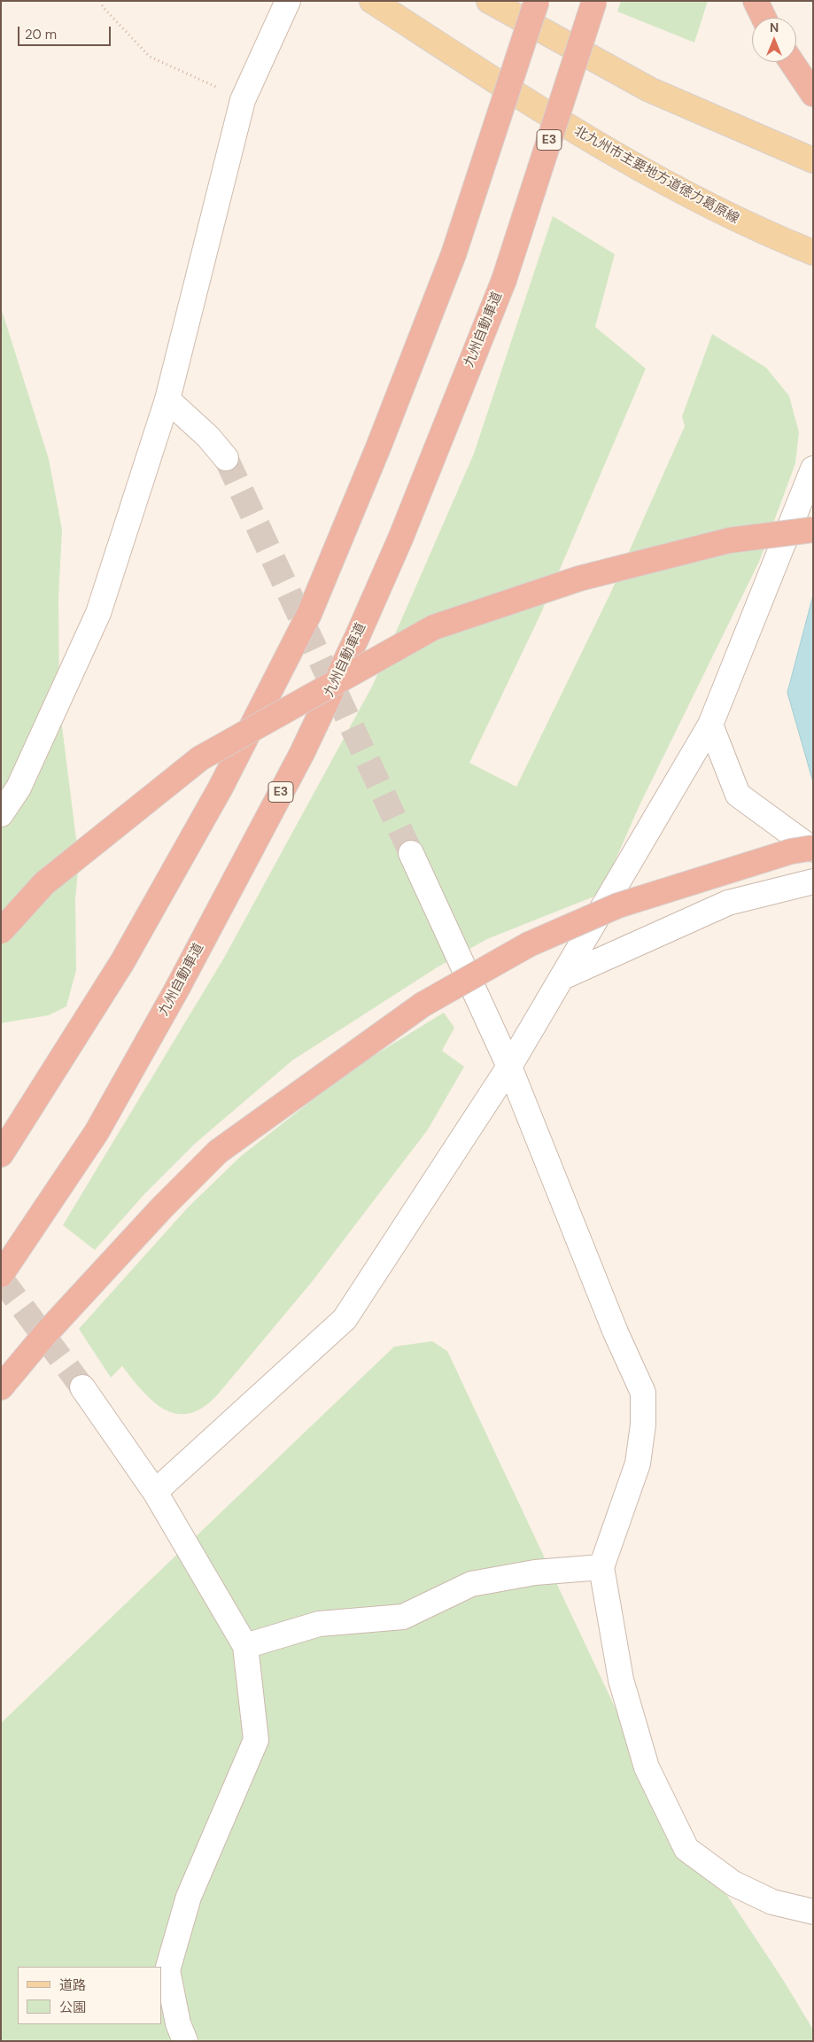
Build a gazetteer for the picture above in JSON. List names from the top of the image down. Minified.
{"streets":{"highway":["E3","九州自動車道"],"main road":["北九州市主要地方道徳力葛原線"]},"legend":["道路","公園"],"scale_bar":"20 m","north":"top"}
